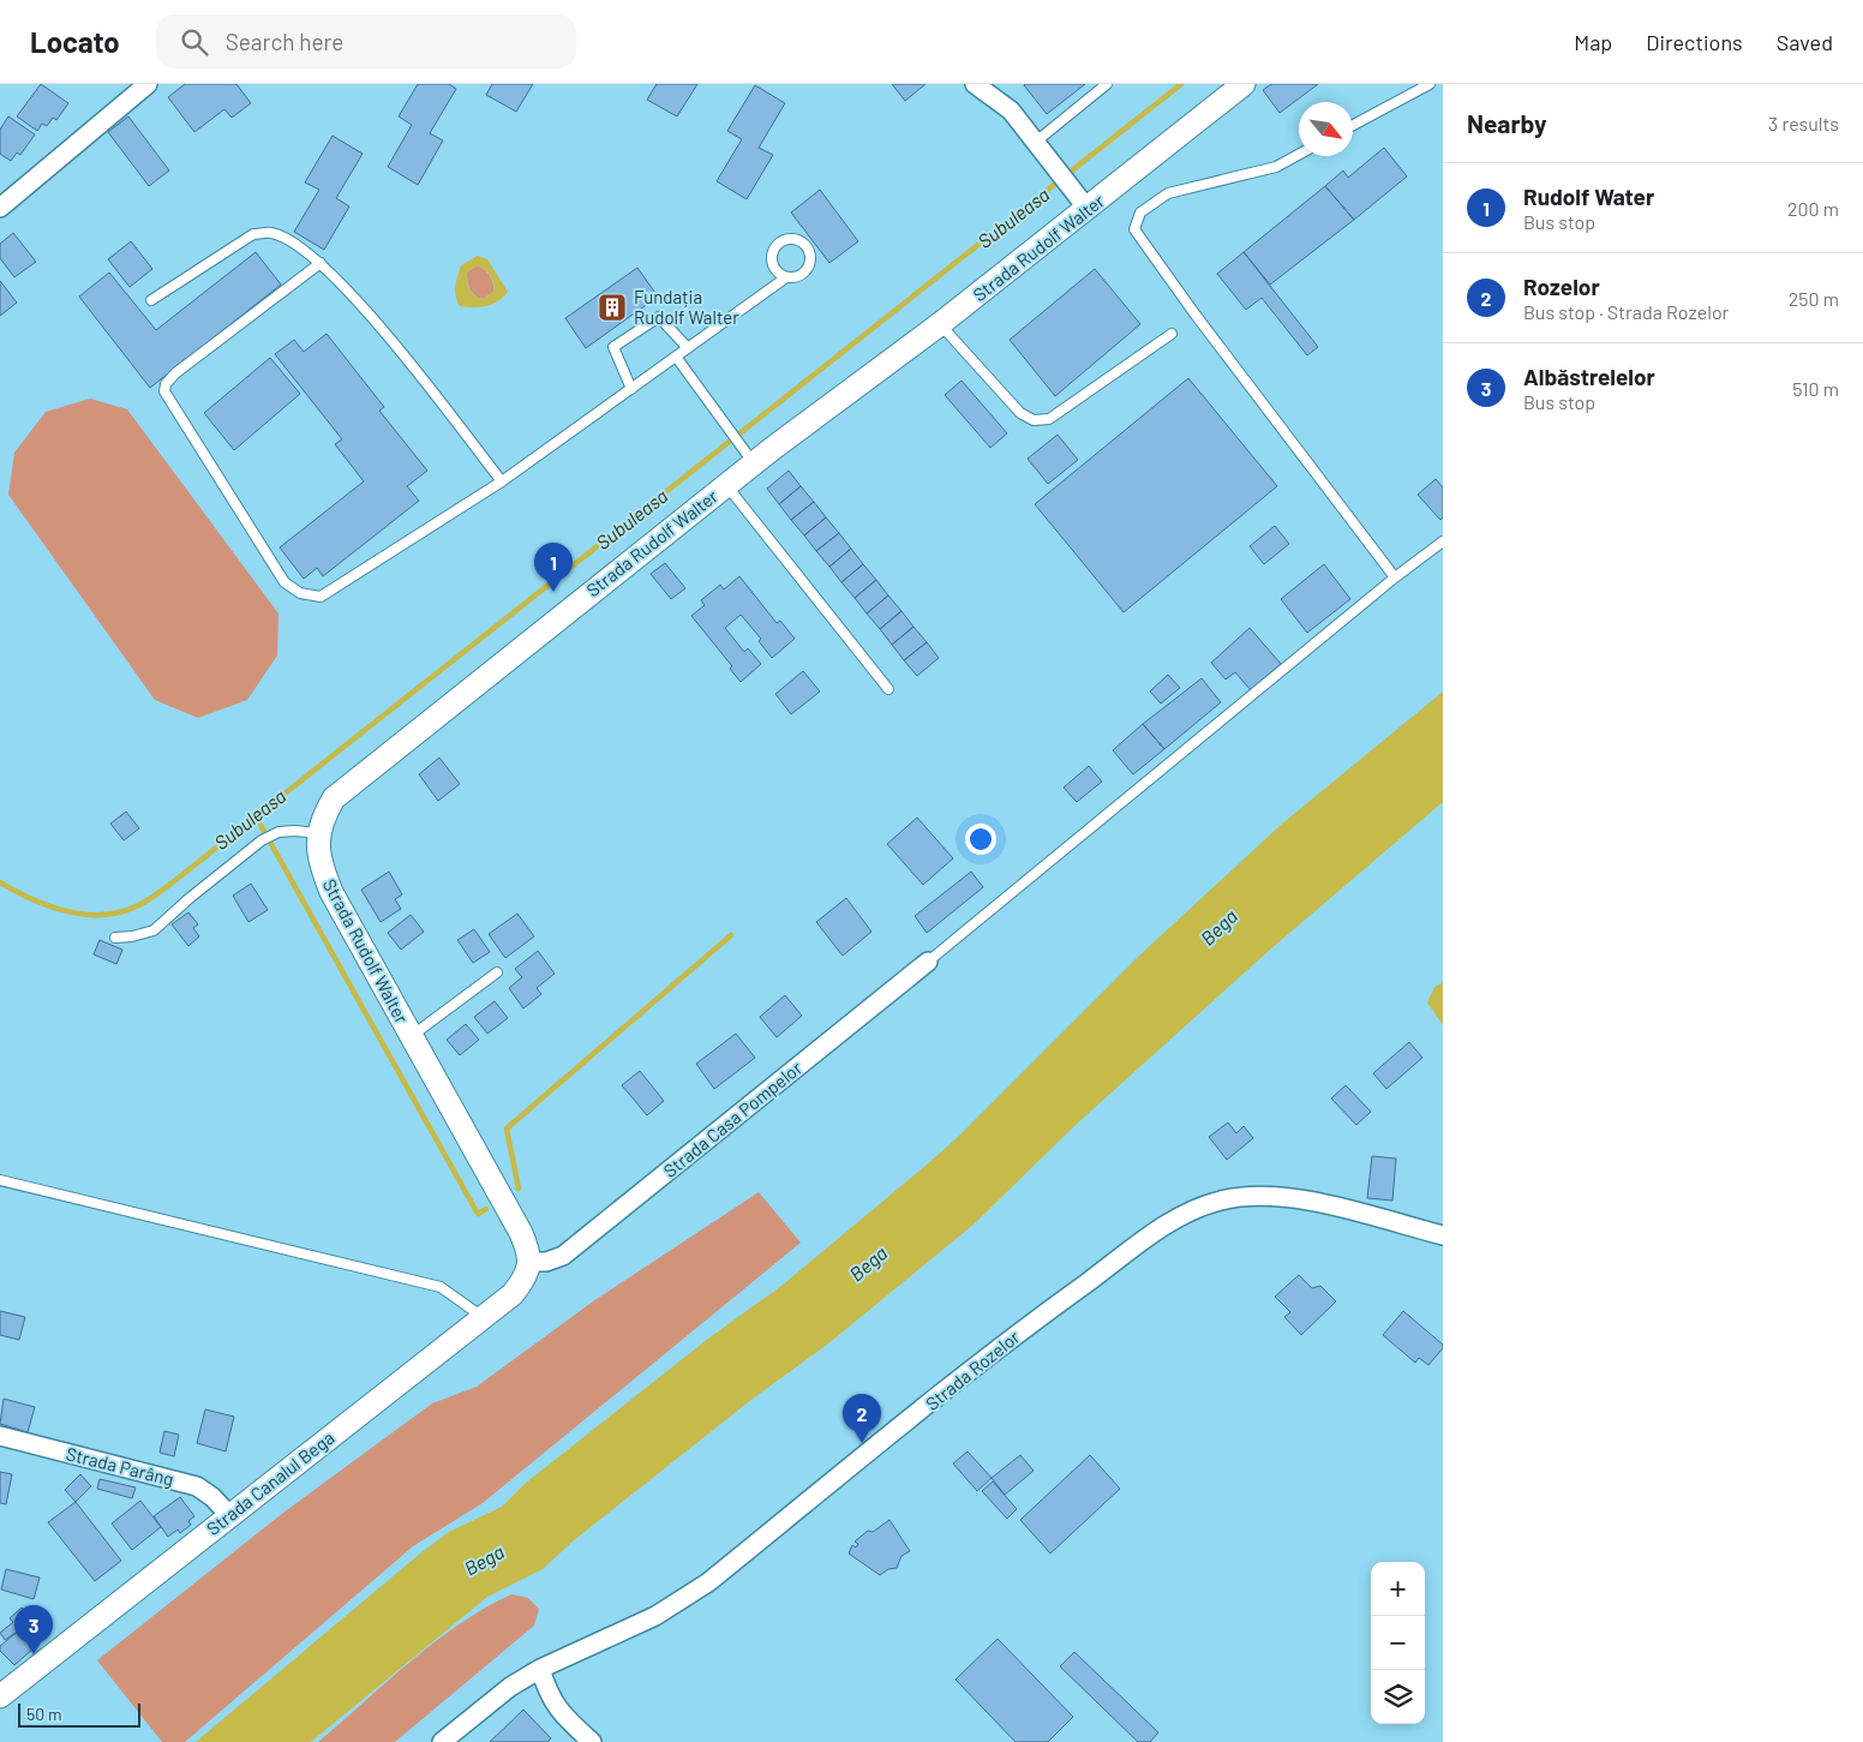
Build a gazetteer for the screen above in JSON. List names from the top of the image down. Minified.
{"streets":{"street":["Strada Rudolf Walter","Strada Casa Pompelor","Strada Rozelor","Strada Parâng","Strada Canalul Bega"]},"crossings":[["Strada Rudolf Walter","Strada Casa Pompelor"],["Strada Rudolf Walter","Strada Canalul Bega"],["Strada Casa Pompelor","Strada Canalul Bega"],["Strada Parâng","Strada Canalul Bega"]],"water":["Subuleasa","Bega"],"places":{"building":["Fundația Rudolf Walter"]},"scale_bar":"50 m","north":"bottom right","page":{"header":"Locato","search":"Search here","nav":["Map","Directions","Saved"],"heading":["Nearby","3 results"],"list":[{"mark":"1","name":"Rudolf Water","note":"Bus stop","value":"200 m"},{"mark":"2","name":"Rozelor","note":"Bus stop · Strada Rozelor","value":"250 m"},{"mark":"3","name":"Albăstrelelor","note":"Bus stop","value":"510 m"}],"pins":["1","2","3"],"map_buttons":["+","−"],"scale":"50 m"}}
